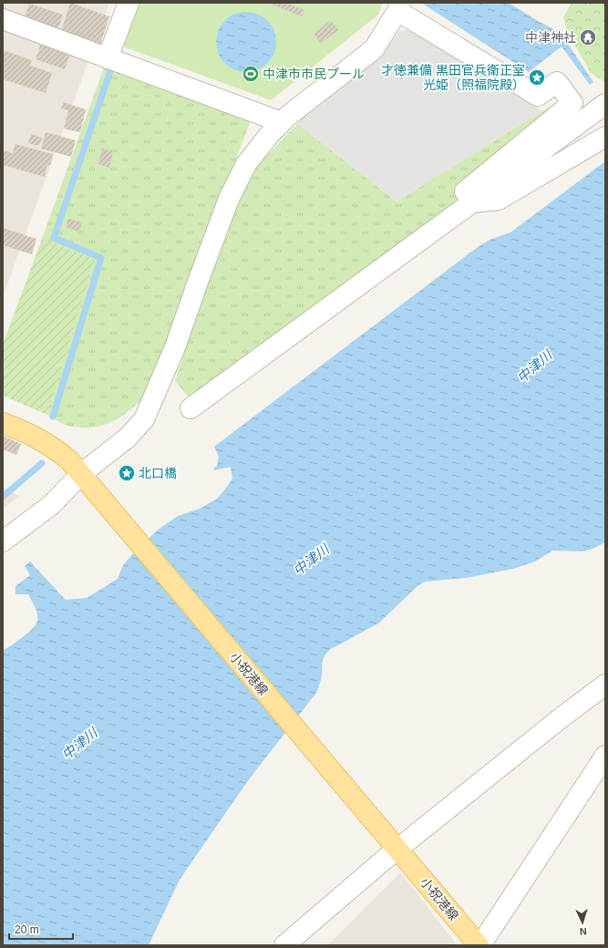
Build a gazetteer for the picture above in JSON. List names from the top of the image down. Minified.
{"streets":{"main road":["小祝港線"]},"water":["中津川"],"places":{"temple":["中津神社"],"sports":["中津市市民プール"],"place":["才徳兼備 黒田官兵衛正室 光姫（照福院殿）","北口橋"]},"scale_bar":"20 m","north":"bottom"}
